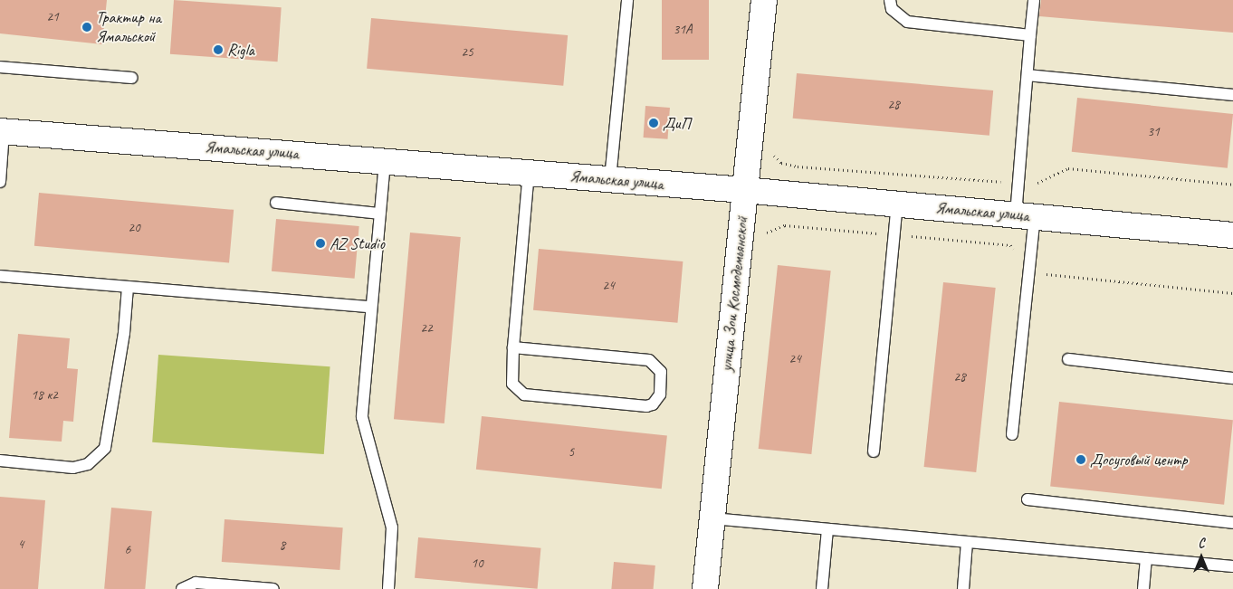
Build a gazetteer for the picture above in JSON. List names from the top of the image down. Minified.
{"streets":{"street":["Ямальская улица","улица Зои Космодемьянской"]},"crossings":[["Ямальская улица","улица Зои Космодемьянской"]],"places":["Трактир на Ямальской","Rigla","ДиП","AZ Studio","Досуговый центр"],"house_numbers":["21","31А","25","28","31","20","24","22","24","28","18 к2","5","4","8","6","10"],"north":"top"}
